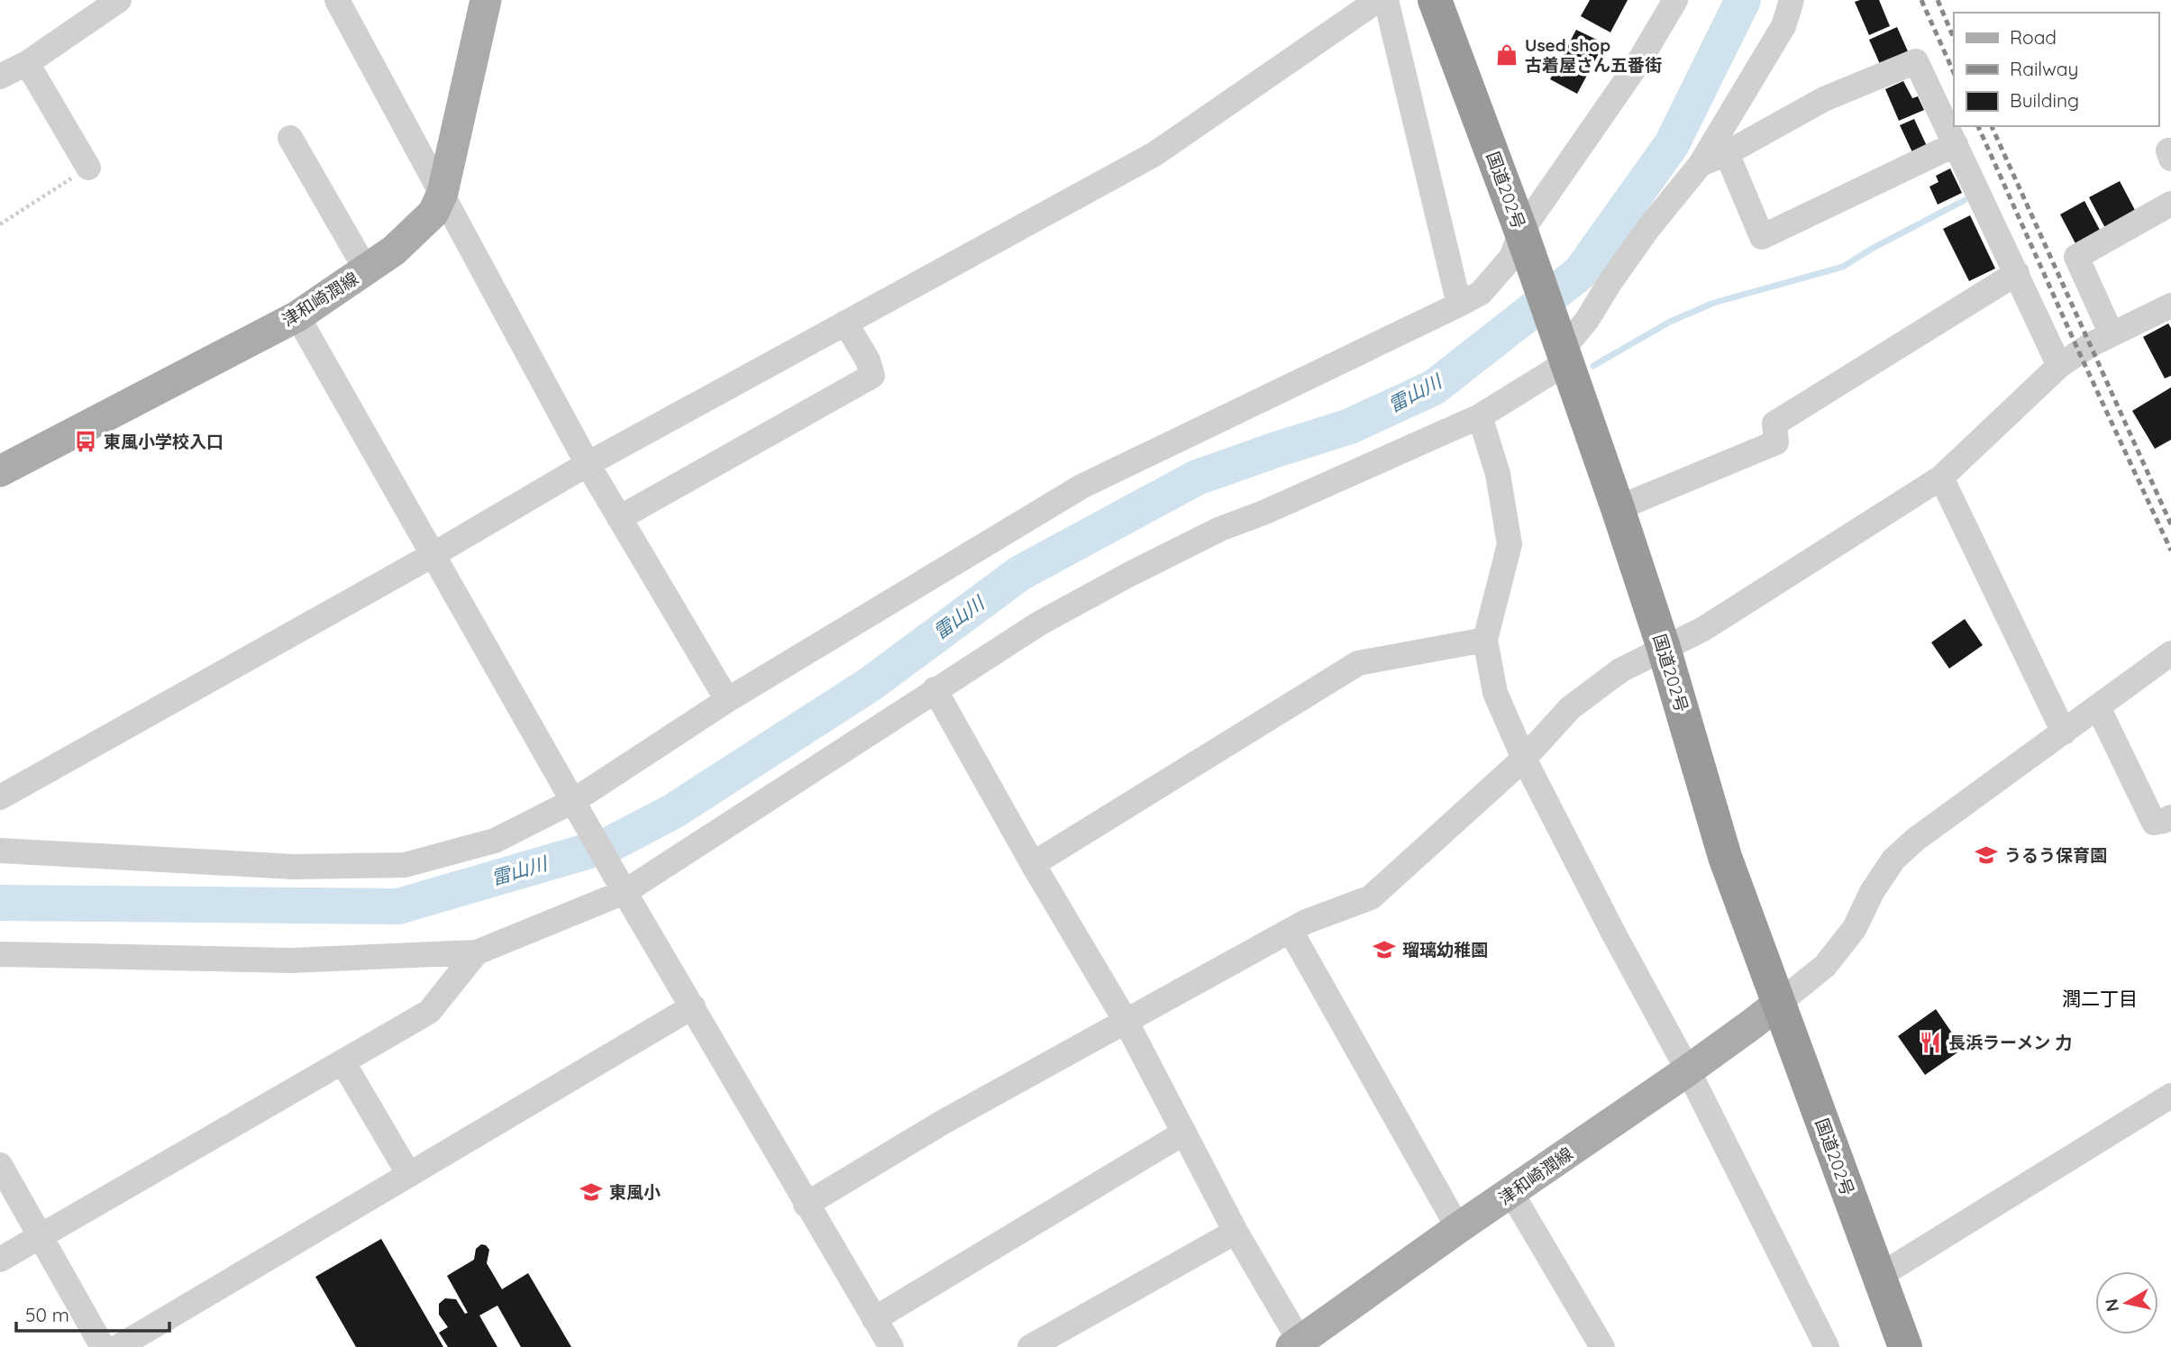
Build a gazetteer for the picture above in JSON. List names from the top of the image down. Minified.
{"streets":{"highway":["国道202号"],"main road":["津和崎潤線"]},"crossings":[["国道202号","津和崎潤線"]],"districts":["潤二丁目"],"water":["雷山川"],"places":{"shop":["Used shop 古着屋さん五番街"],"bus stop":["東風小学校入口"],"school or university":["うるう保育園","瑠璃幼稚園","東風小"],"restaurant":["長浜ラーメン 力"]},"legend":["Road","Railway","Building"],"scale_bar":"50 m","north":"left"}
